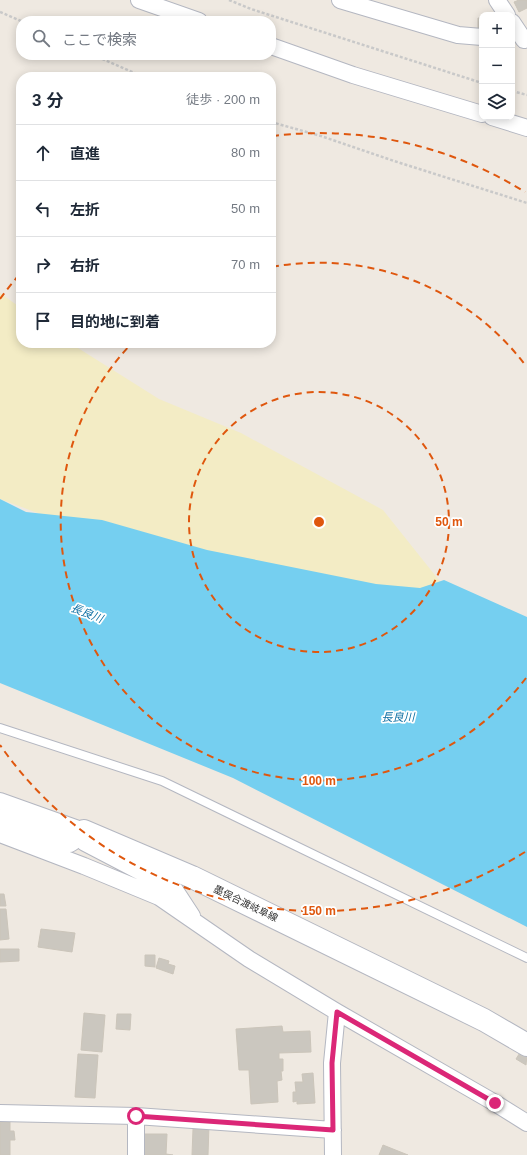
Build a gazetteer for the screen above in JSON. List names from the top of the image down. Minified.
{"streets":{"main road":["墨俣合渡岐阜線"]},"water":["長良川"],"page":{"map_buttons":["+","−"],"search":"ここで検索","heading":["3 分","徒歩 · 200 m"],"list":[["直進","80 m"],["左折","50 m"],["右折","70 m"],"目的地に到着"]},"rings":["50 m","100 m","150 m"]}
